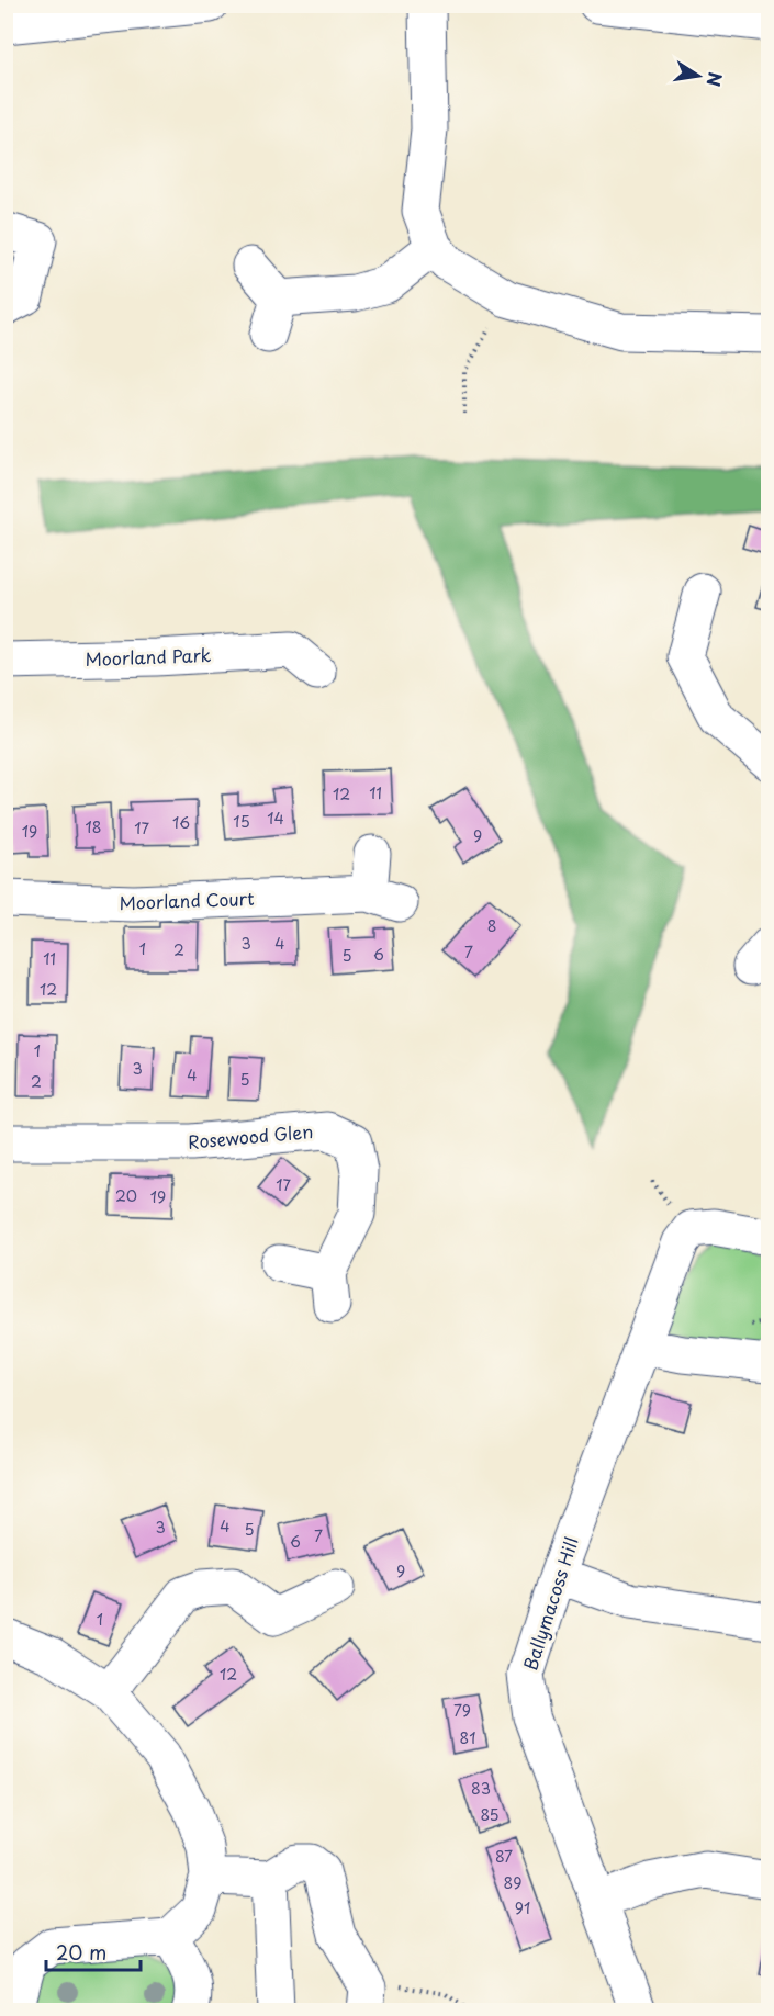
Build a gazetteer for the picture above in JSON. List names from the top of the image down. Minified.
{"streets":{"street":["Moorland Park","Moorland Court","Rosewood Glen","Ballymacoss Hill"]},"house_numbers":["11","12","14","15","16","18","17","19","9","8","3","4","1","2","7","6","5","11","12","1","3","4","5","2","17","20","19","4","3","5","7","6","9","1","12","79","81","83","85","87","89","91"],"scale_bar":"20 m","north":"right"}
